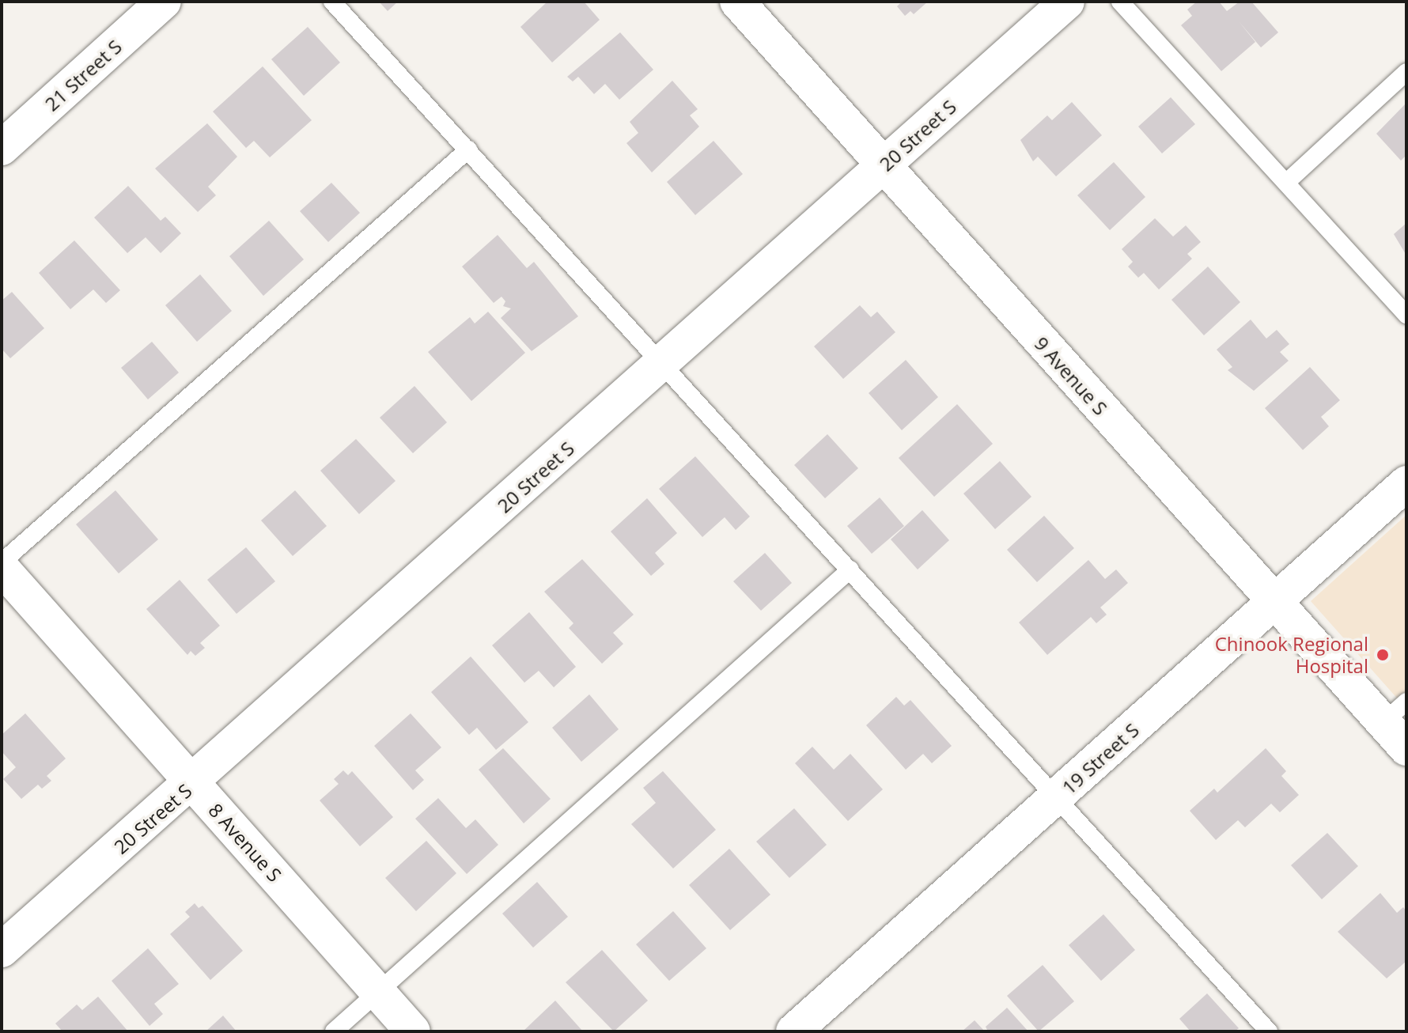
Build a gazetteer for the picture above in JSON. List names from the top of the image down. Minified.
{"streets":{"street":["21 Street S","20 Street S","9 Avenue S","19 Street S","8 Avenue S"]},"crossings":[["20 Street S","9 Avenue S"],["20 Street S","8 Avenue S"],["9 Avenue S","19 Street S"]],"places":["Chinook Regional Hospital"]}
